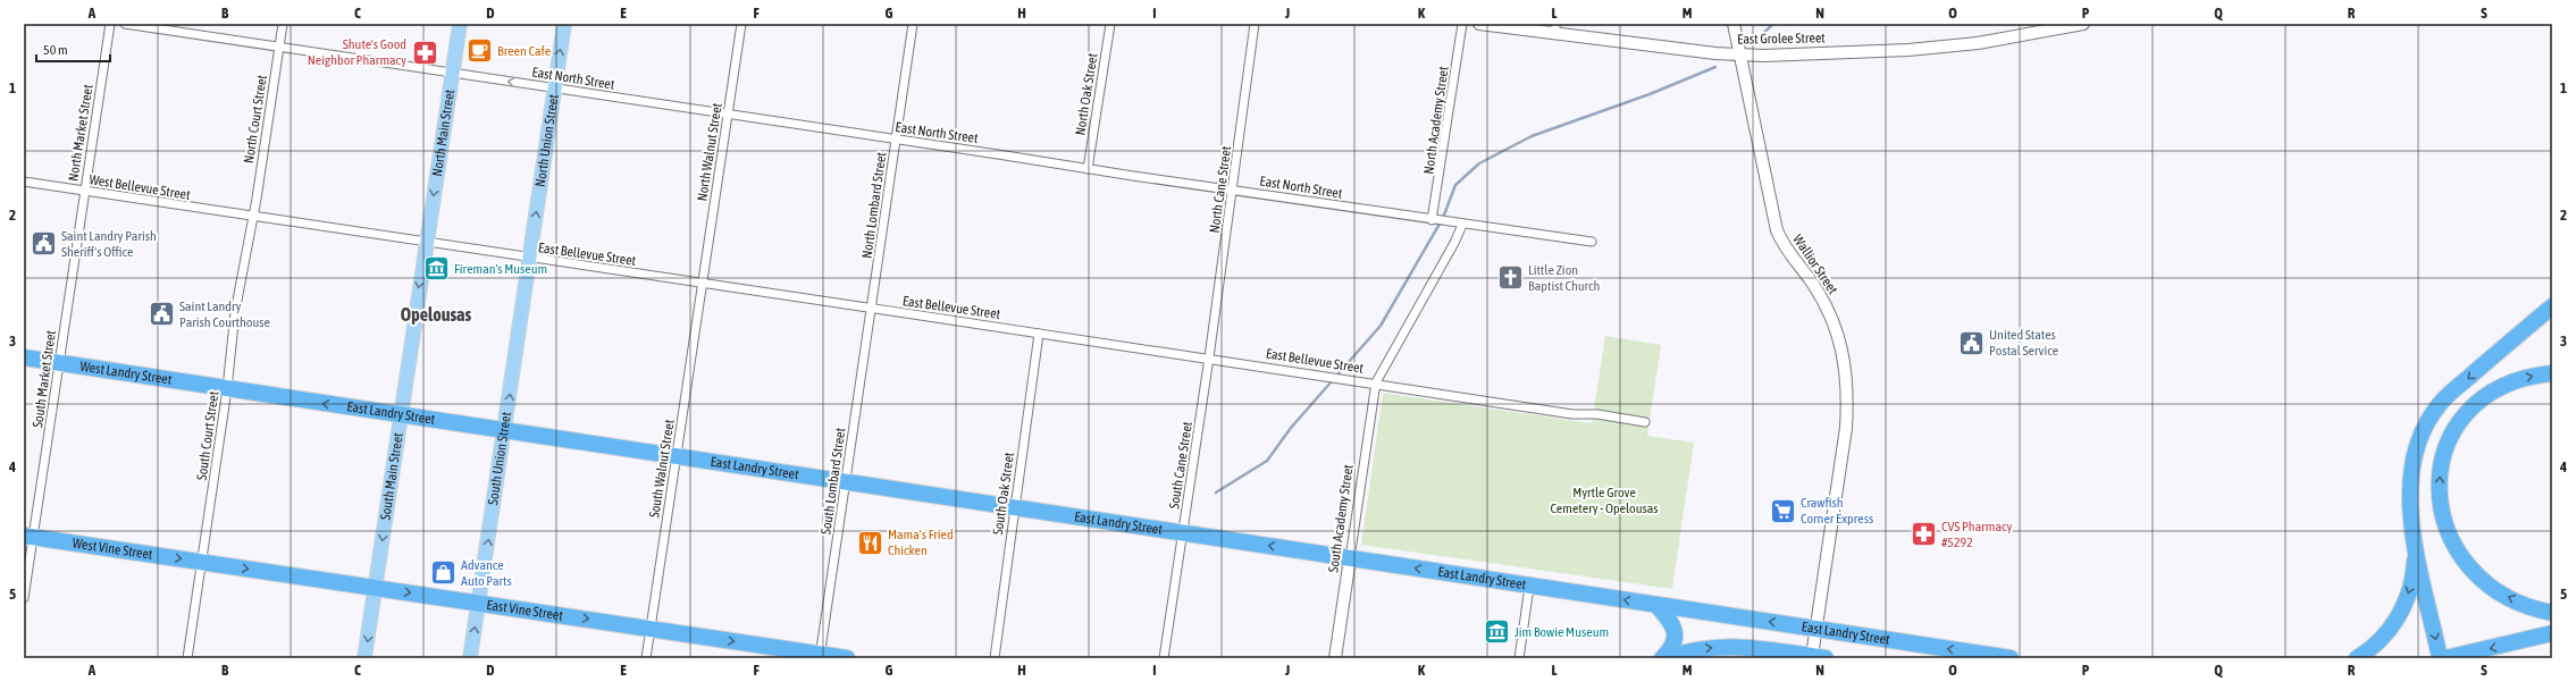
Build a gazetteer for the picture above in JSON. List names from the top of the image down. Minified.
{"streets":{"highway":["West Landry Street","East Landry Street","West Vine Street","East Vine Street"],"main road":["North Main Street","North Union Street","South Union Street","South Main Street"],"street":["East Grolee Street","East North Street","North Oak Street","North Court Street","North Academy Street","North Market Street","North Walnut Street","West Bellevue Street","North Cane Street","North Lombard Street","East Bellevue Street","Wallior Street","South Market Street","South Court Street","South Cane Street","South Walnut Street","South Lombard Street","South Oak Street","South Academy Street"]},"crossings":[["East Grolee Street","Wallior Street"],["East North Street","North Oak Street"],["East North Street","North Court Street"],["East North Street","North Academy Street"],["East North Street","North Main Street"],["East North Street","North Union Street"],["East North Street","North Walnut Street"],["East North Street","North Cane Street"],["East North Street","North Lombard Street"],["North Court Street","West Bellevue Street"],["North Court Street","East Bellevue Street"],["North Court Street","South Court Street"],["North Market Street","West Bellevue Street"],["North Market Street","South Market Street"],["North Main Street","East Bellevue Street"],["North Main Street","South Main Street"],["North Union Street","East Bellevue Street"],["North Union Street","South Union Street"],["North Walnut Street","East Bellevue Street"],["North Walnut Street","South Walnut Street"],["West Bellevue Street","East Bellevue Street"],["West Bellevue Street","South Market Street"],["West Bellevue Street","South Court Street"],["North Cane Street","East Bellevue Street"],["North Cane Street","South Cane Street"],["North Lombard Street","East Bellevue Street"],["North Lombard Street","South Lombard Street"],["East Bellevue Street","South Court Street"],["East Bellevue Street","South Union Street"],["East Bellevue Street","South Cane Street"],["East Bellevue Street","South Walnut Street"],["East Bellevue Street","South Main Street"],["East Bellevue Street","South Lombard Street"],["East Bellevue Street","South Oak Street"],["East Bellevue Street","South Academy Street"],["Wallior Street","East Landry Street"],["West Landry Street","South Market Street"],["West Landry Street","East Landry Street"],["West Landry Street","South Court Street"],["South Market Street","West Vine Street"],["East Landry Street","South Court Street"],["East Landry Street","South Union Street"],["East Landry Street","South Cane Street"],["East Landry Street","South Walnut Street"],["East Landry Street","South Main Street"],["East Landry Street","South Lombard Street"],["East Landry Street","South Oak Street"],["East Landry Street","South Academy Street"],["South Court Street","West Vine Street"],["South Court Street","East Vine Street"],["South Union Street","East Vine Street"],["South Walnut Street","East Vine Street"],["South Main Street","East Vine Street"],["South Lombard Street","East Vine Street"],["West Vine Street","East Vine Street"]],"one_way":["North Main Street","North Union Street","East Landry Street","South Union Street","South Main Street","West Vine Street","East Vine Street"],"districts":["Opelousas"],"parks":["Myrtle Grove Cemetery - Opelousas"],"places":{"cafe":["Breen Cafe"],"pharmacy":["Shute's Good Neighbor Pharmacy","CVS Pharmacy #5292"],"public building":["Saint Landry Parish Sheriff's Office","Saint Landry Parish Courthouse","United States Postal Service"],"museum":["Fireman's Museum","Jim Bowie Museum"],"church":["Little Zion Baptist Church"],"supermarket":["Crawfish Corner Express"],"restaurant":["Mama's Fried Chicken"],"shop":["Advance Auto Parts"]},"scale_bar":"50 m","grid":{"columns":["A","B","C","D","E","F","G","H","I","J","K","L","M","N","O","P","Q","R","S"],"rows":["1","2","3","4","5"]}}
